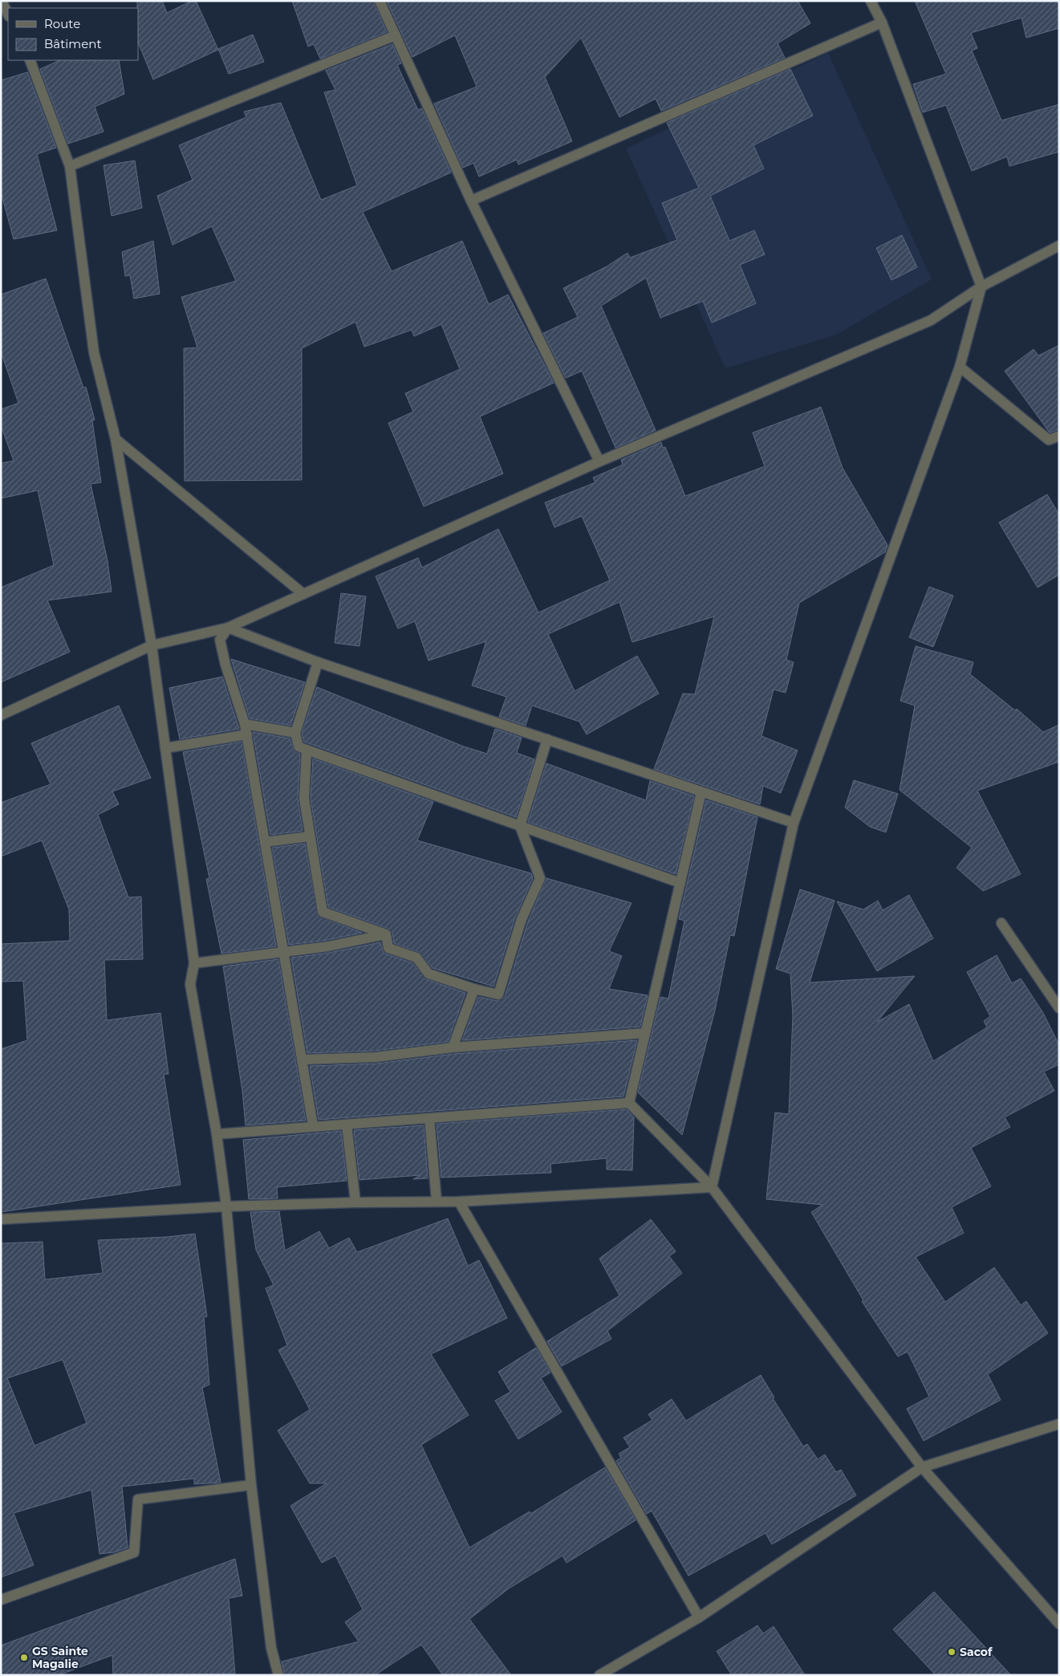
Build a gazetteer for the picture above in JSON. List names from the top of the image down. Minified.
{"places":["Sacof","GS Sainte Magalie"],"legend":["Route","Bâtiment"]}
